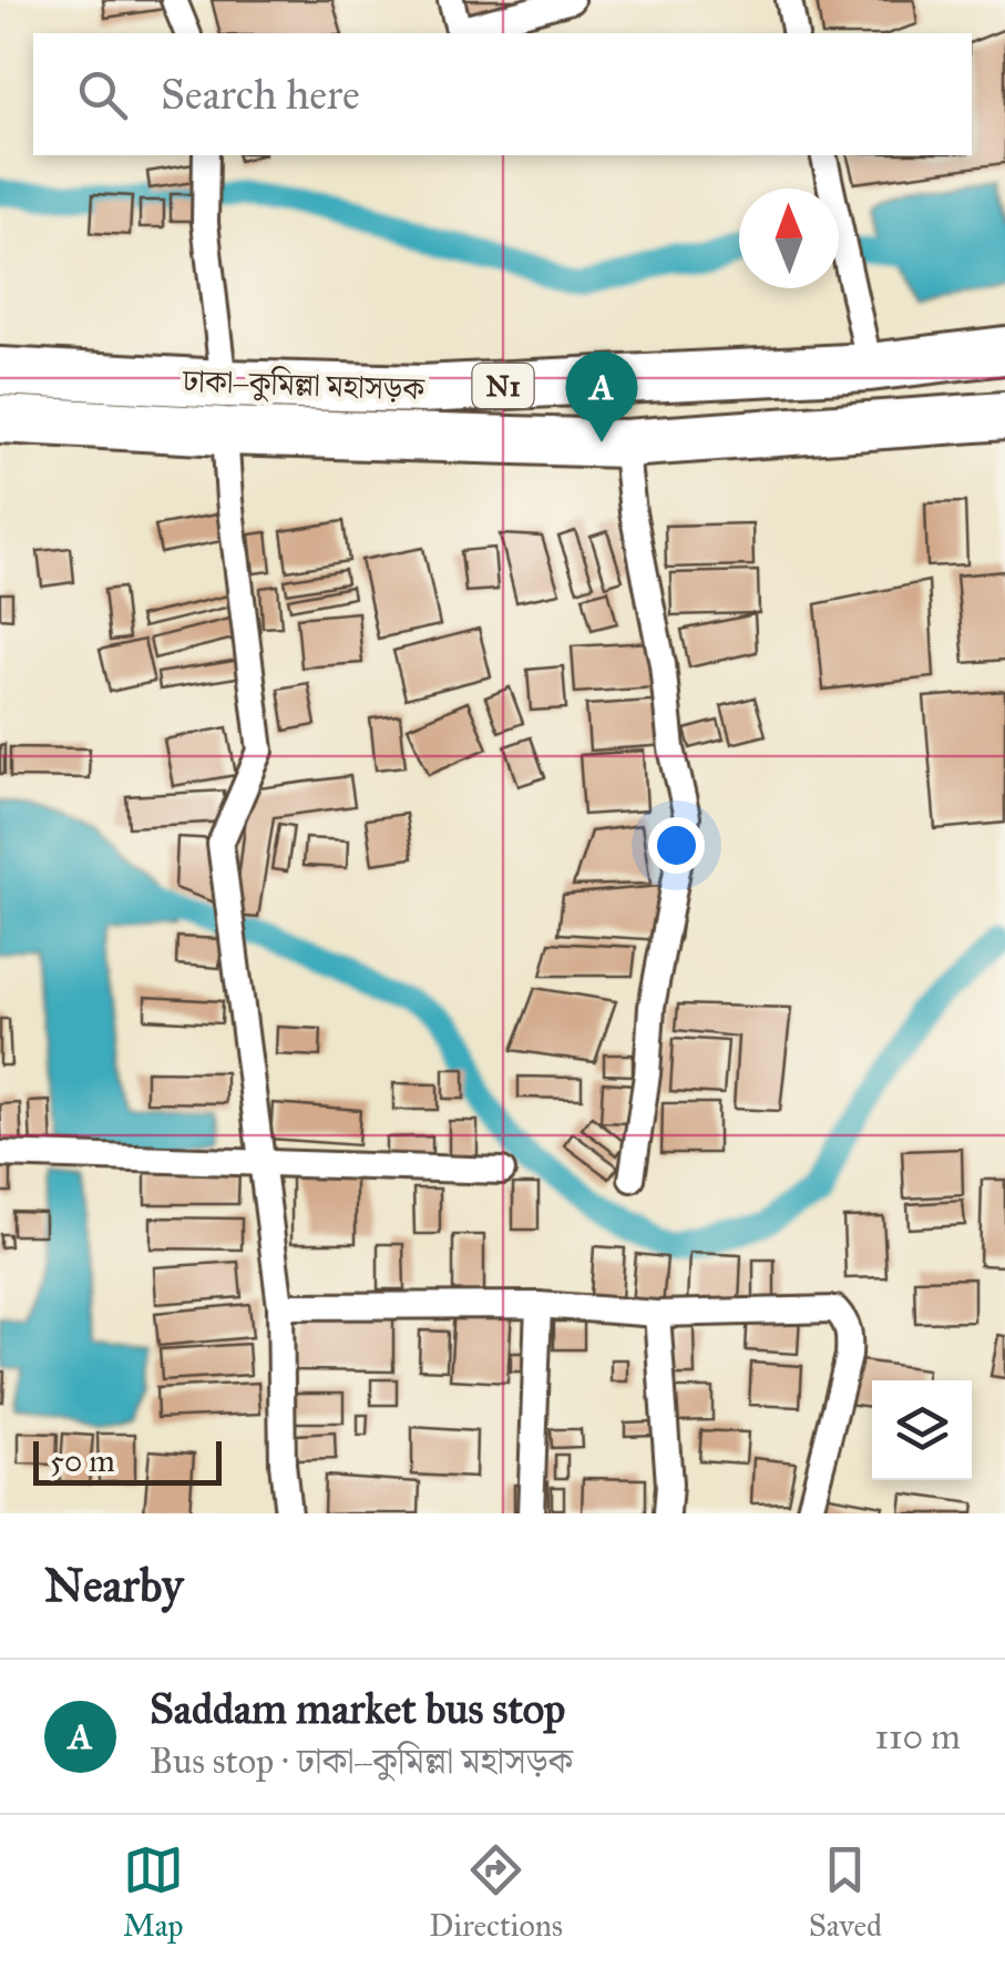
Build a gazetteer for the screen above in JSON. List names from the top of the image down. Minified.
{"streets":{"highway":["ঢাকা–কুমিল্লা মহাসড়ক","N1"]},"scale_bar":"50 m","north":"top","page":{"search":"Search here","pins":"A","scale":"50 m","heading":"Nearby","list":[{"mark":"A","name":"Saddam market bus stop","note":"Bus stop · ঢাকা–কুমিল্লা মহাসড়ক","value":"110 m"}],"nav":["Map","Directions","Saved"]}}
